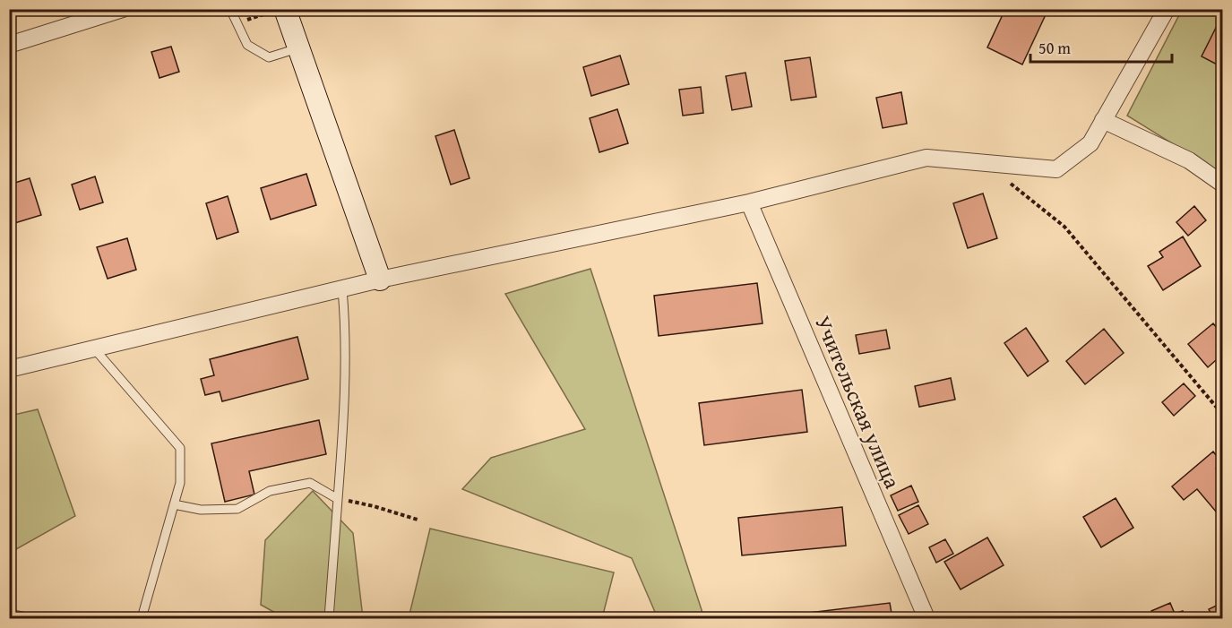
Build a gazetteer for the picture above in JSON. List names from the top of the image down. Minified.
{"streets":{"street":["Учительская улица"]},"scale_bar":"50 m"}
